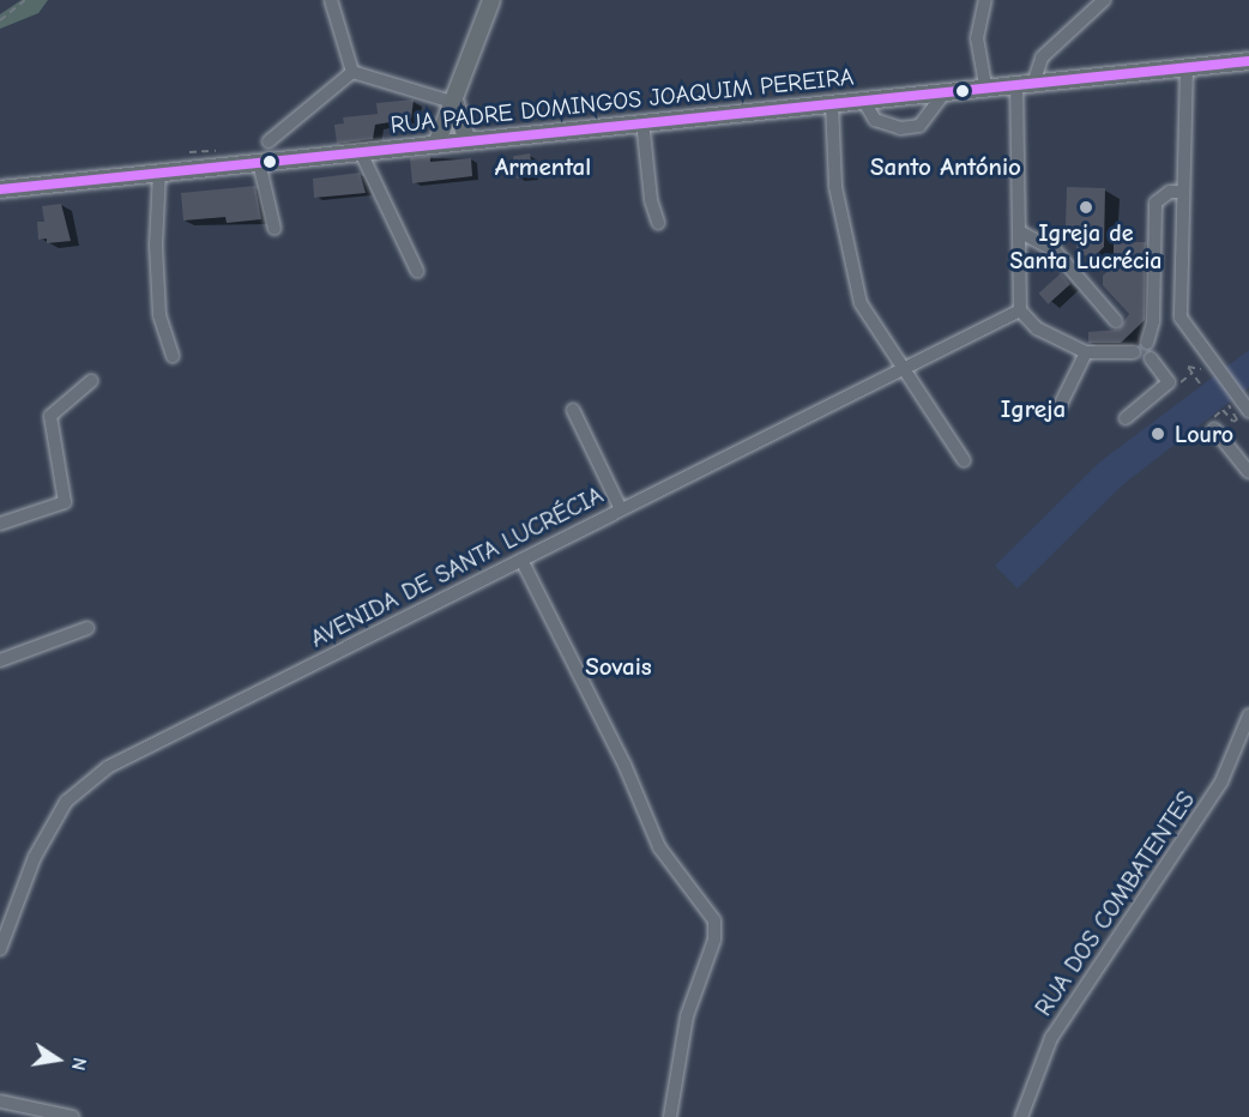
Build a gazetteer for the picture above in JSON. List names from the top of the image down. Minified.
{"streets":{"main road":["RUA PADRE DOMINGOS JOAQUIM PEREIRA"],"street":["AVENIDA DE SANTA LUCRÉCIA","RUA DOS COMBATENTES"]},"districts":["Armental","Santo António","Igreja","Sovais"],"places":["Igreja de Santa Lucrécia","Louro"],"north":"right"}
